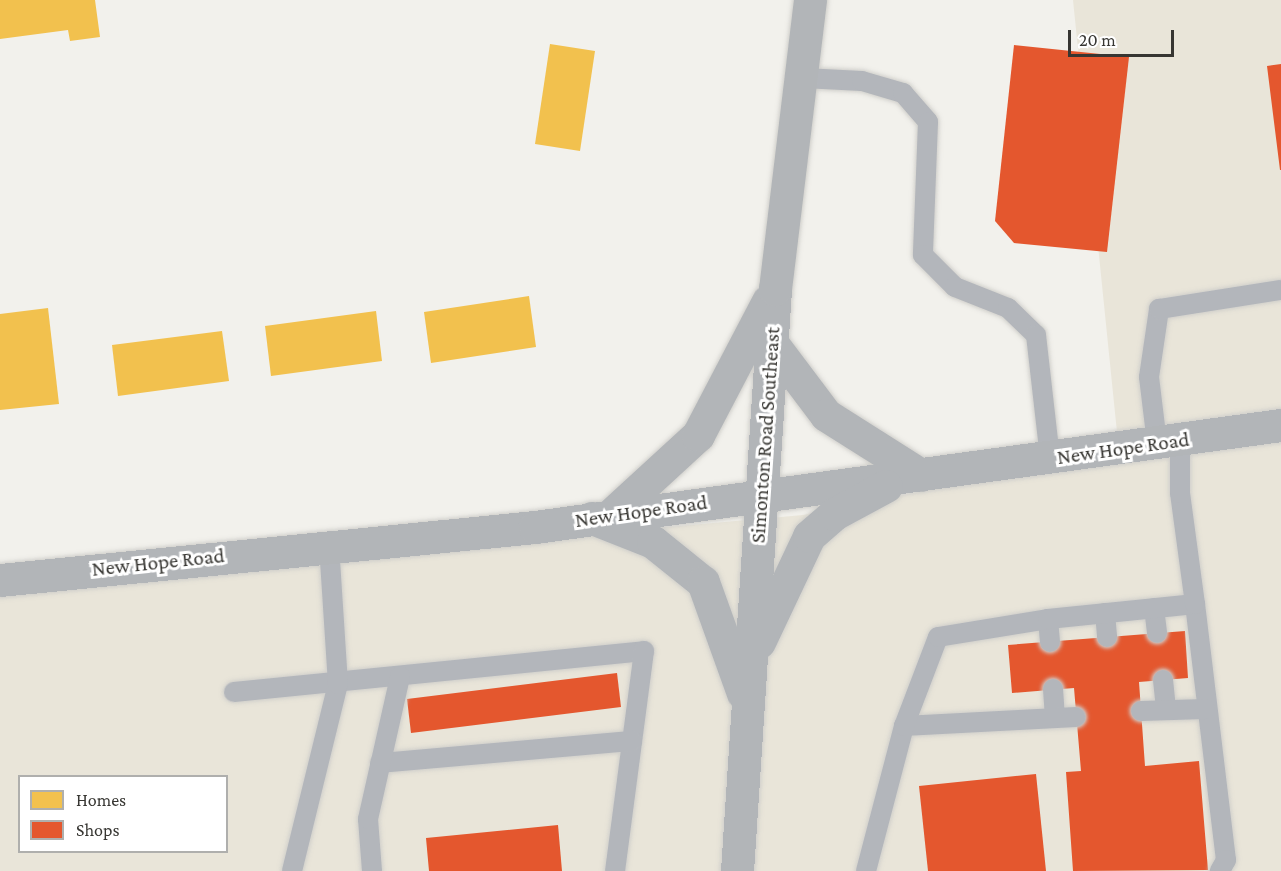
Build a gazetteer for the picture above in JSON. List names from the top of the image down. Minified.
{"streets":{"street":["Simonton Road Southeast","New Hope Road"]},"crossings":[["Simonton Road Southeast","New Hope Road"]],"legend":["Homes","Shops"],"scale_bar":"20 m"}
